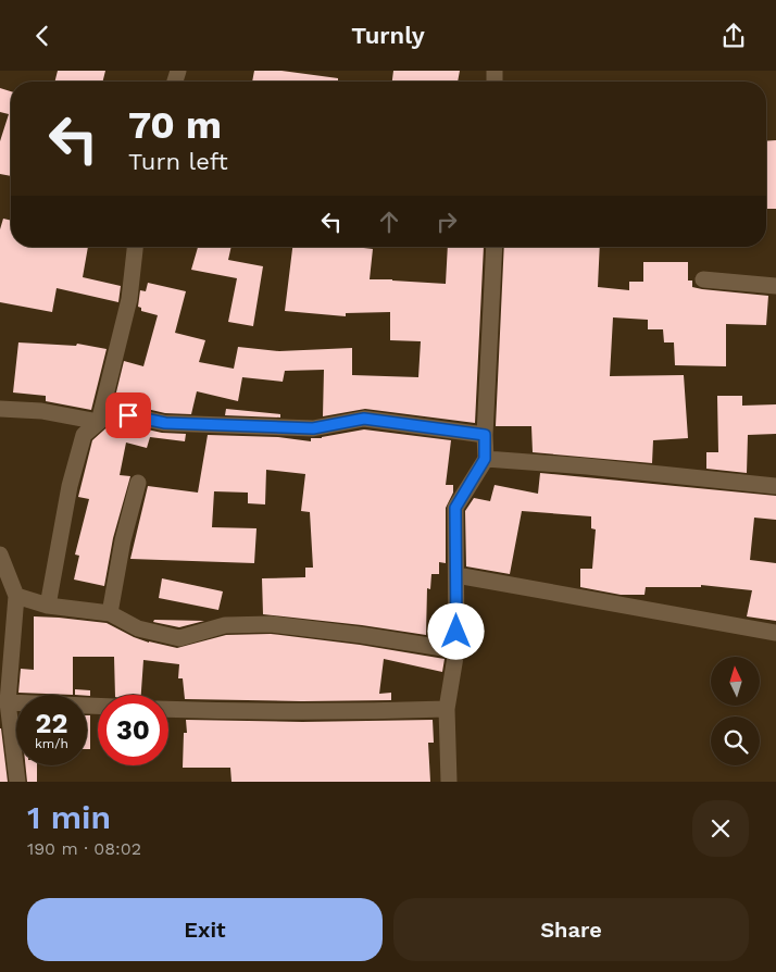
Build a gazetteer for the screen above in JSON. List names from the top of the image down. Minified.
{"north":"top","page":{"header":"Turnly","turn":["70 m","Turn left"],"speed":"22 km/h","limit":"30","heading":["1 min","190 m · 08:02"],"buttons":["Exit","Share"]}}
